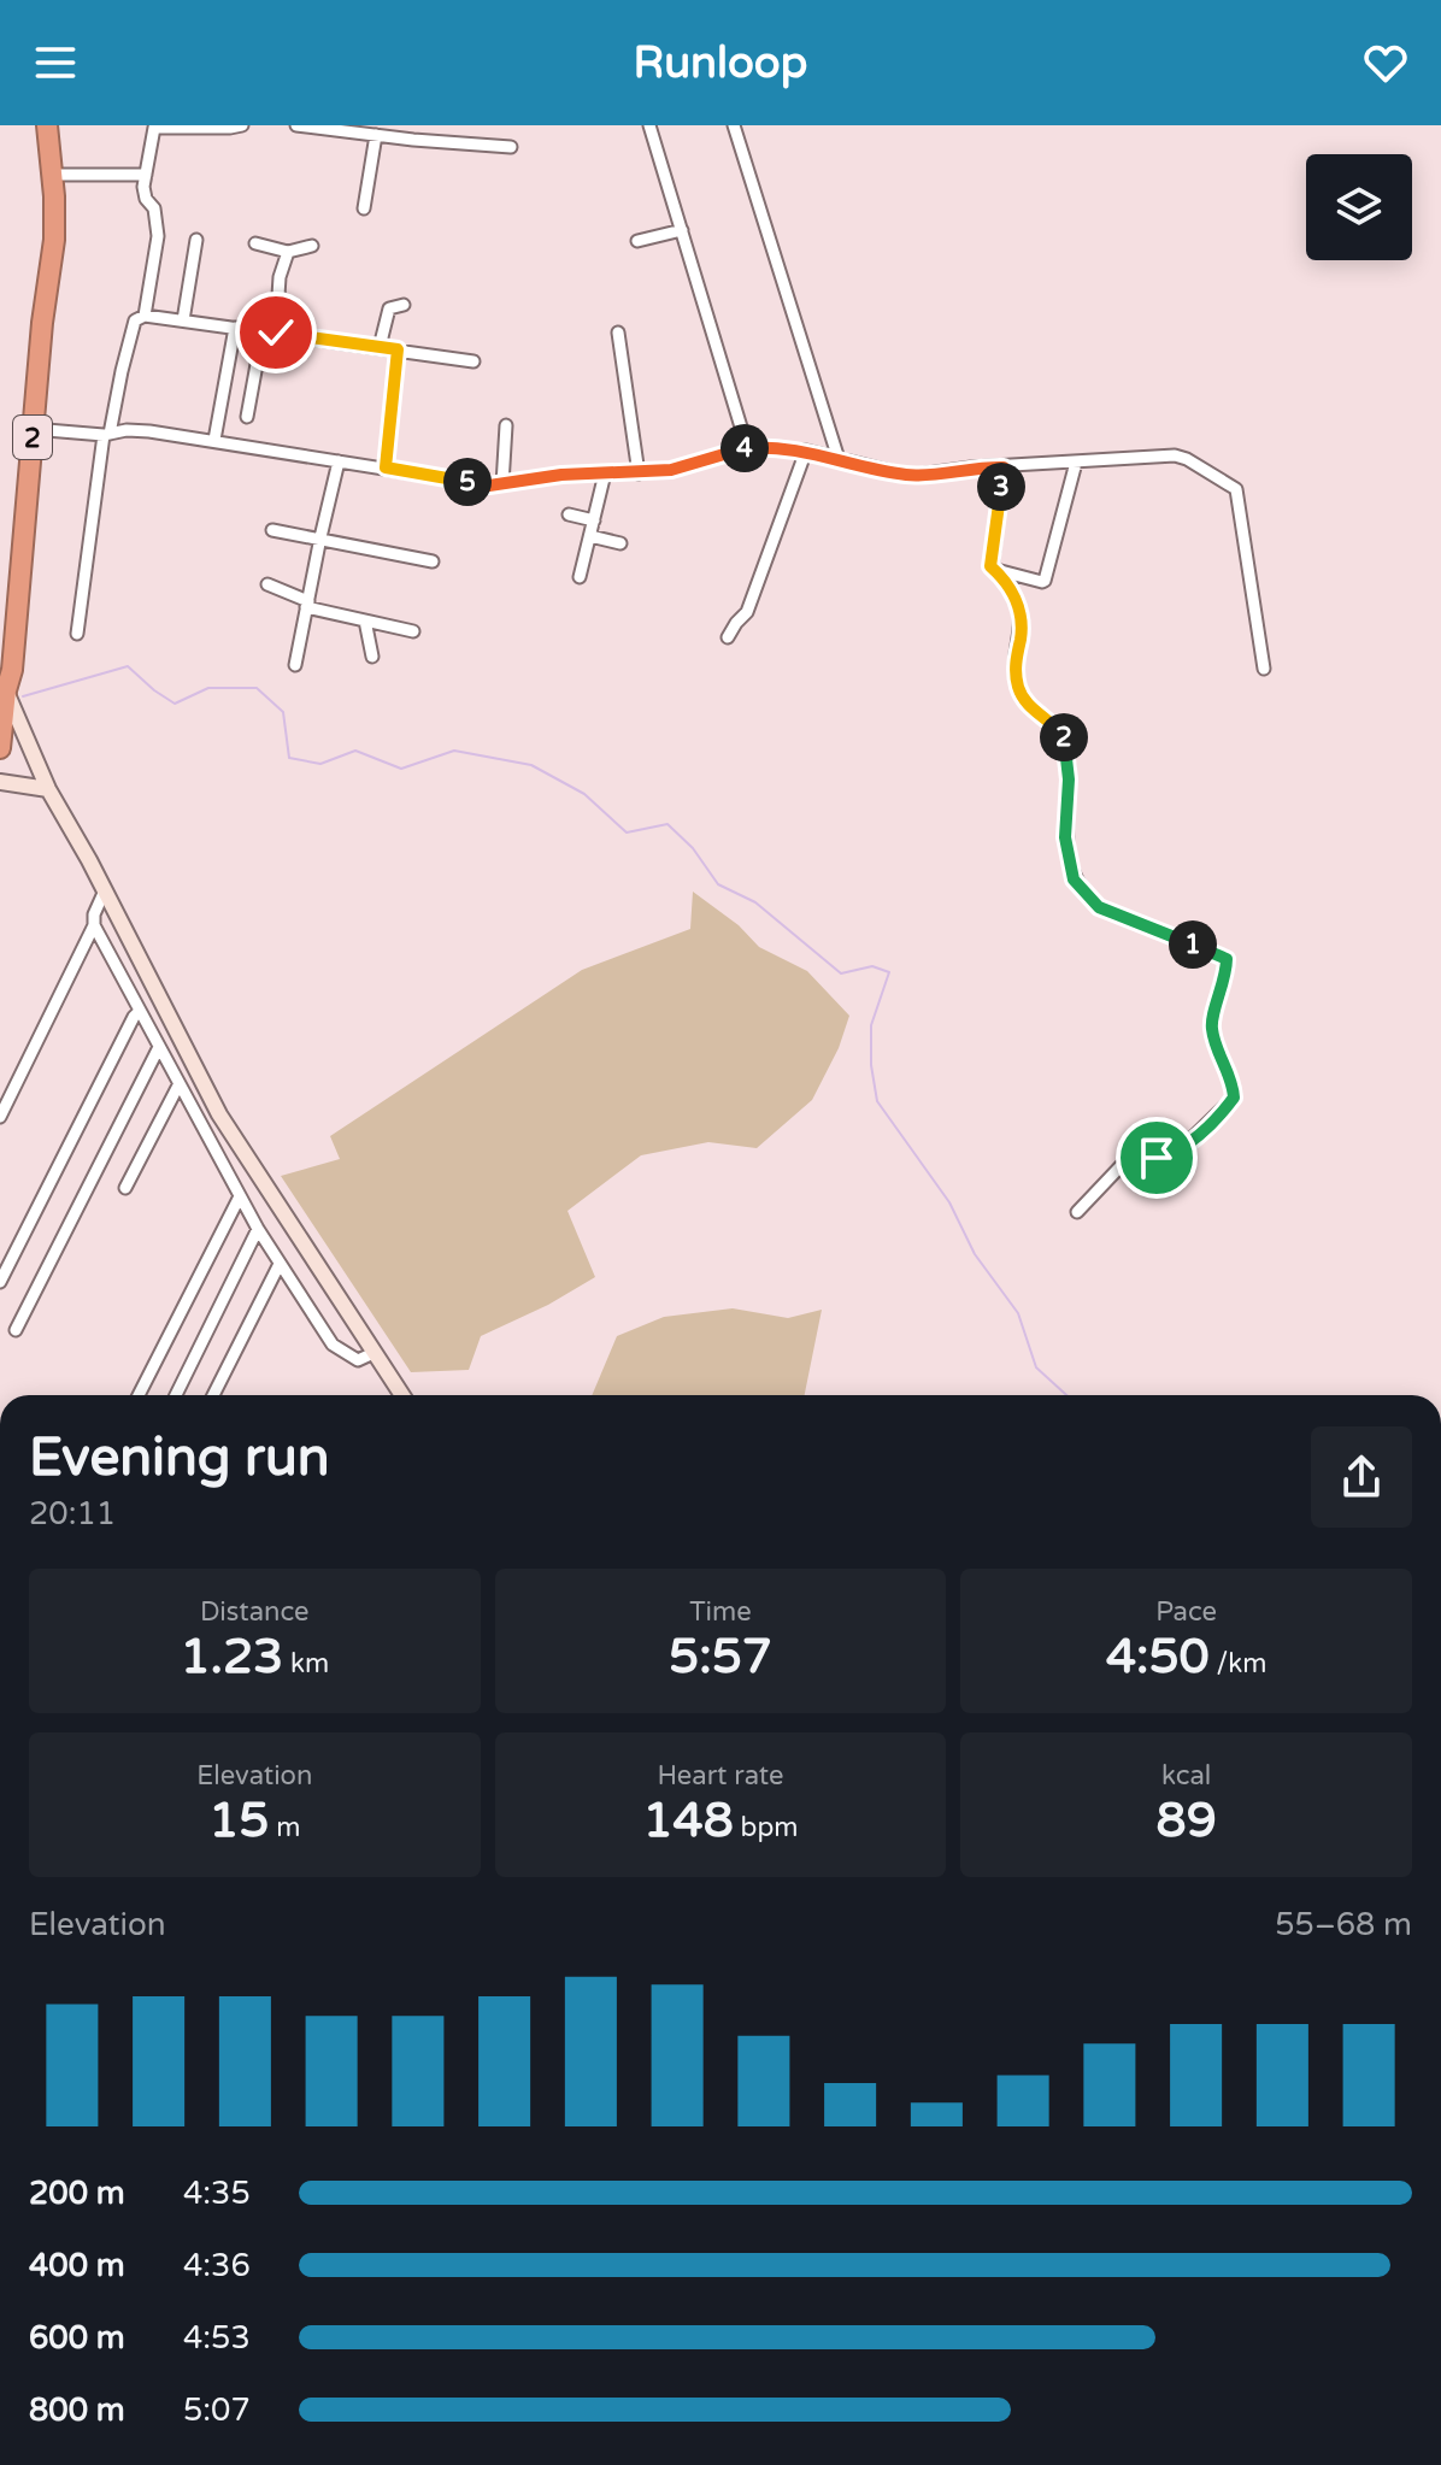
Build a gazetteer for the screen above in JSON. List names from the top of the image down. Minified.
{"streets":{"highway":["2"]},"page":{"header":"Runloop","pins":["4","5","3","2","1"],"heading":["Evening run","20:11"],"stats":[["Distance","1.23 km"],["Time","5:57"],["Pace","4:50 /km"],["Elevation","15 m"],["Heart rate","148 bpm"],["kcal","89"]],"chart":["Elevation","55–68 m"],"list":[{"name":"200 m","note":"4:35"},{"name":"400 m","note":"4:36"},{"name":"600 m","note":"4:53"},{"name":"800 m","note":"5:07"}]}}
